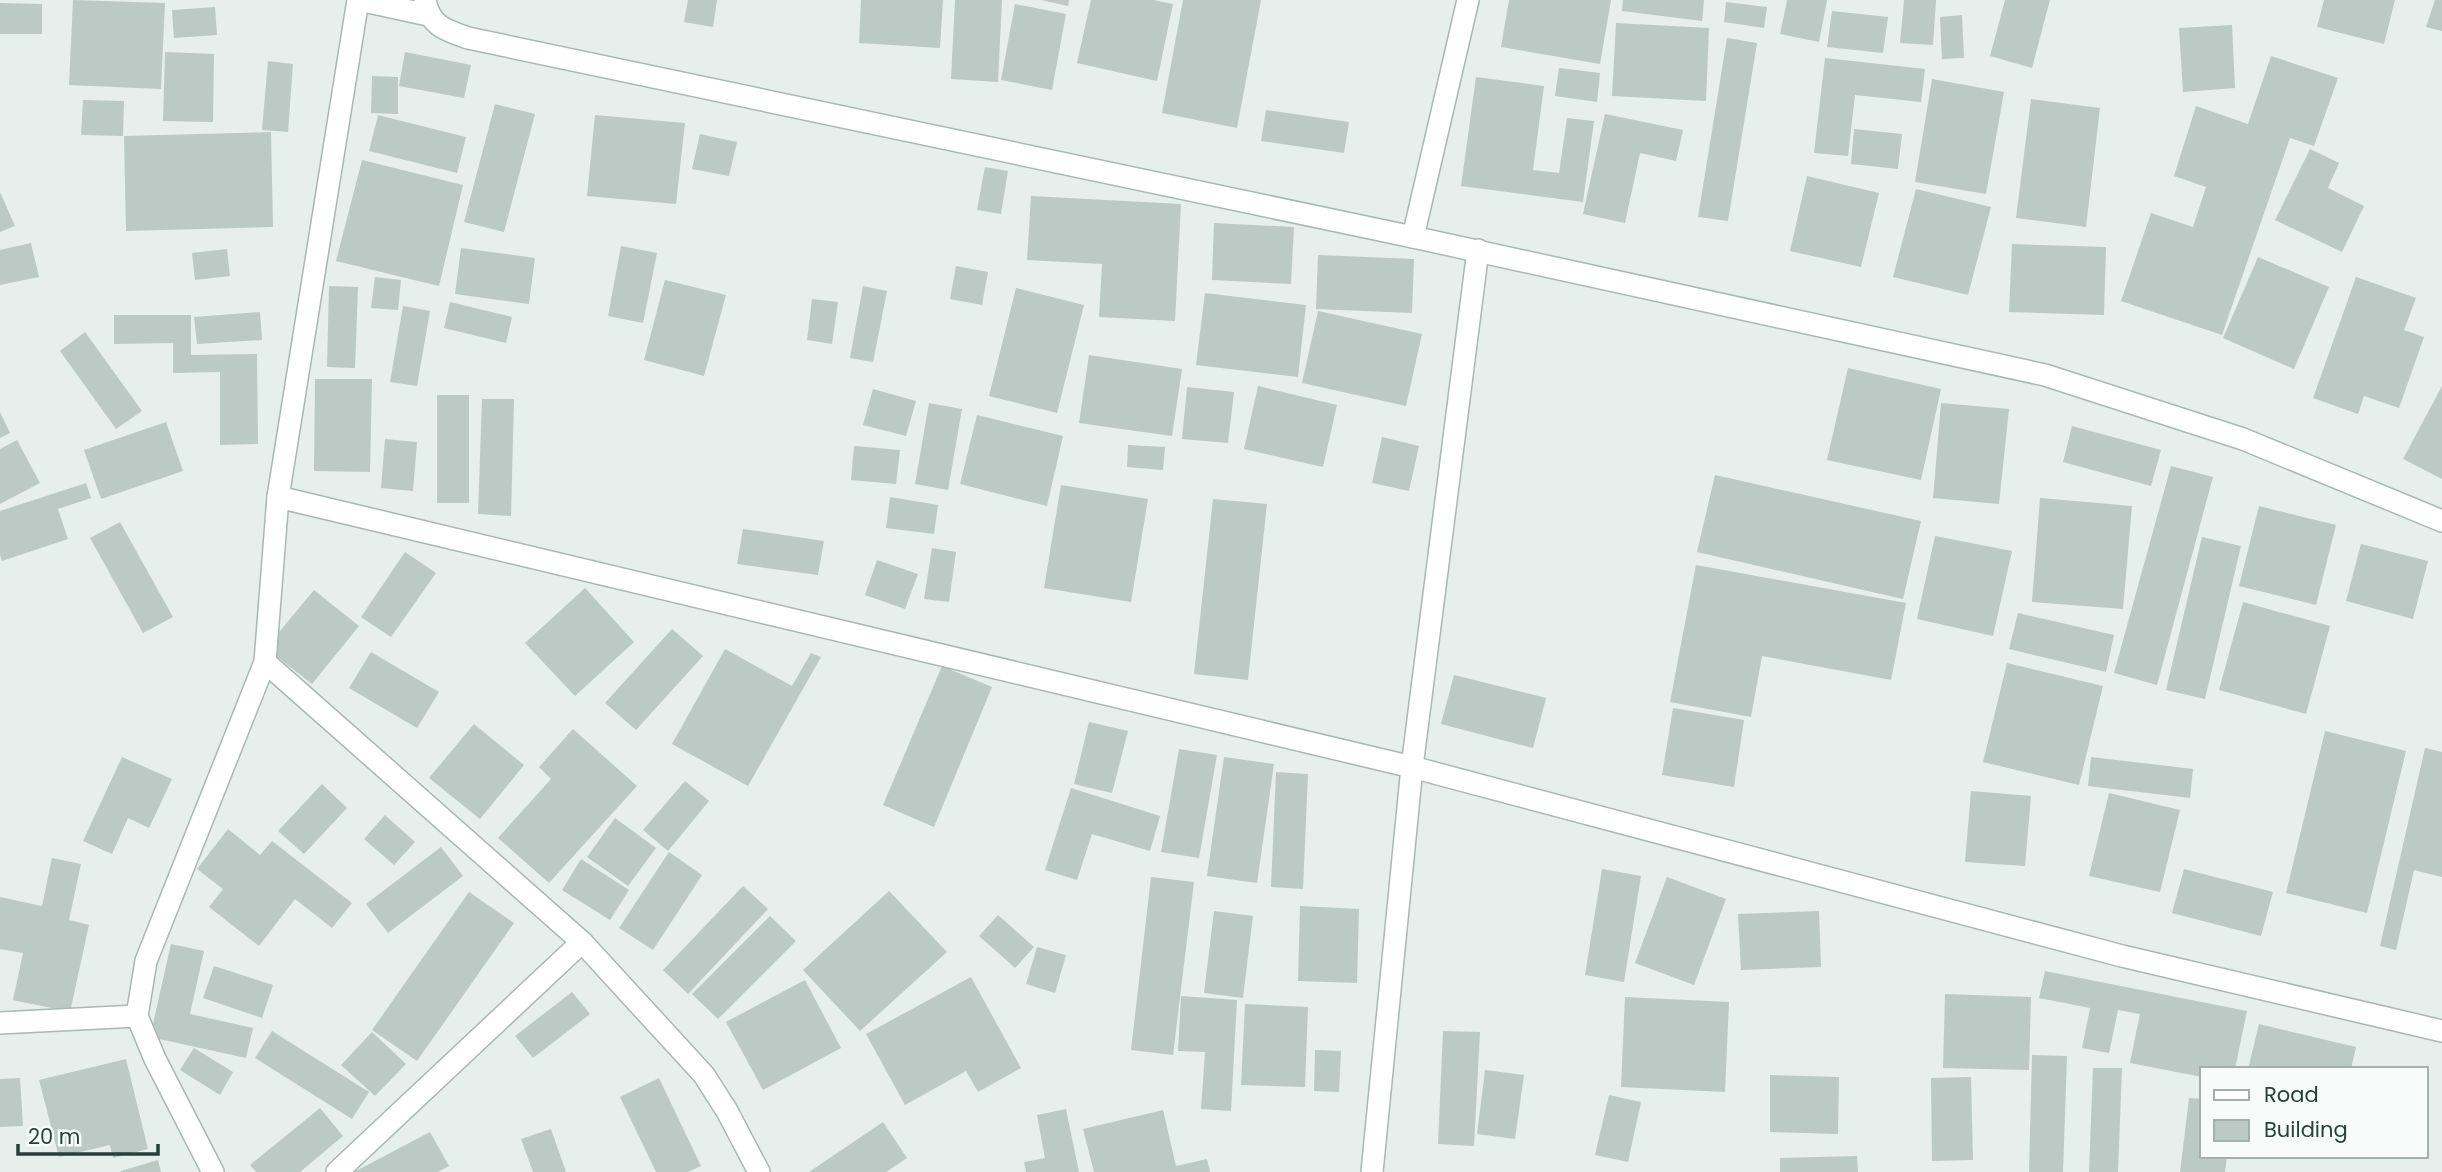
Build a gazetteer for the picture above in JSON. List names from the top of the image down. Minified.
{"legend":["Road","Building"],"scale_bar":"20 m"}
